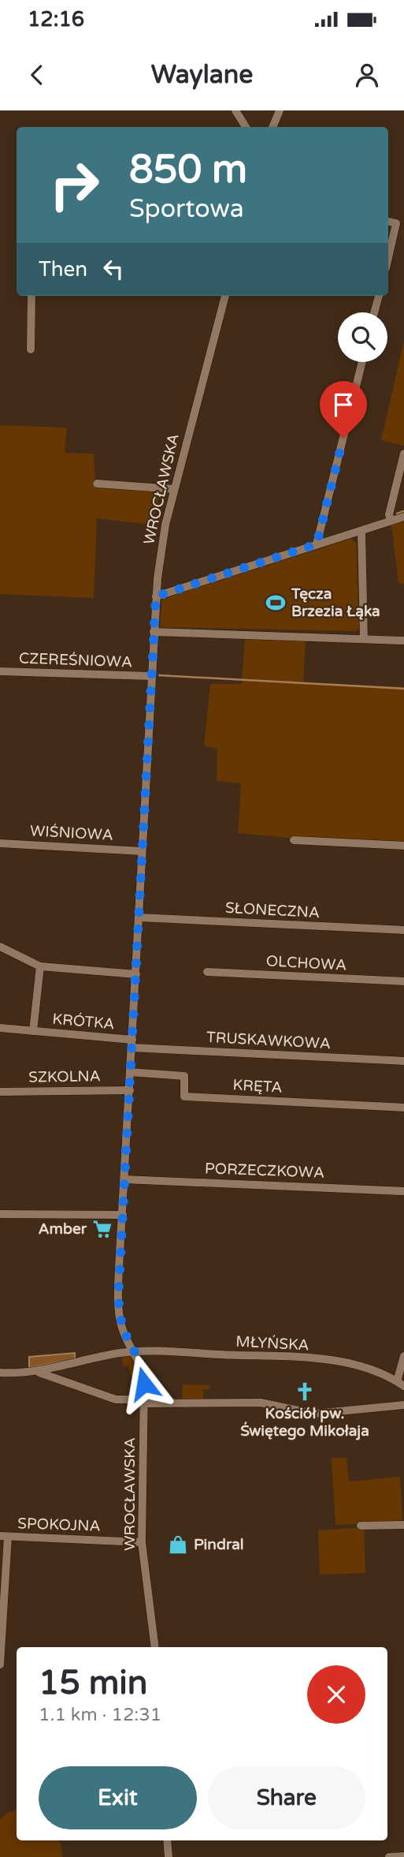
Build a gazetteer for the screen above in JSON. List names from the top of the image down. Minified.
{"streets":{"street":["WROCŁAWSKA","CZEREŚNIOWA","WIŚNIOWA","SŁONECZNA","OLCHOWA","KRÓTKA","TRUSKAWKOWA","SZKOLNA","KRĘTA","PORZECZKOWA","MŁYŃSKA","SPOKOJNA"]},"crossings":[["WROCŁAWSKA","CZEREŚNIOWA"],["WROCŁAWSKA","WIŚNIOWA"],["WROCŁAWSKA","SŁONECZNA"],["WROCŁAWSKA","KRÓTKA"],["WROCŁAWSKA","TRUSKAWKOWA"],["WROCŁAWSKA","SZKOLNA"],["WROCŁAWSKA","KRĘTA"],["WROCŁAWSKA","PORZECZKOWA"],["WROCŁAWSKA","MŁYŃSKA"],["WROCŁAWSKA","SPOKOJNA"],["KRÓTKA","TRUSKAWKOWA"]],"places":{"sports":["Tęcza Brzezia Łąka"],"supermarket":["Amber"],"church":["Kościół pw. Świętego Mikołaja"],"shop":["Pindral"]},"page":{"status":"12:16","header":"Waylane","turn":["850 m","Sportowa"],"then":"Then","heading":["15 min","1.1 km · 12:31"],"buttons":["Exit","Share"]}}
